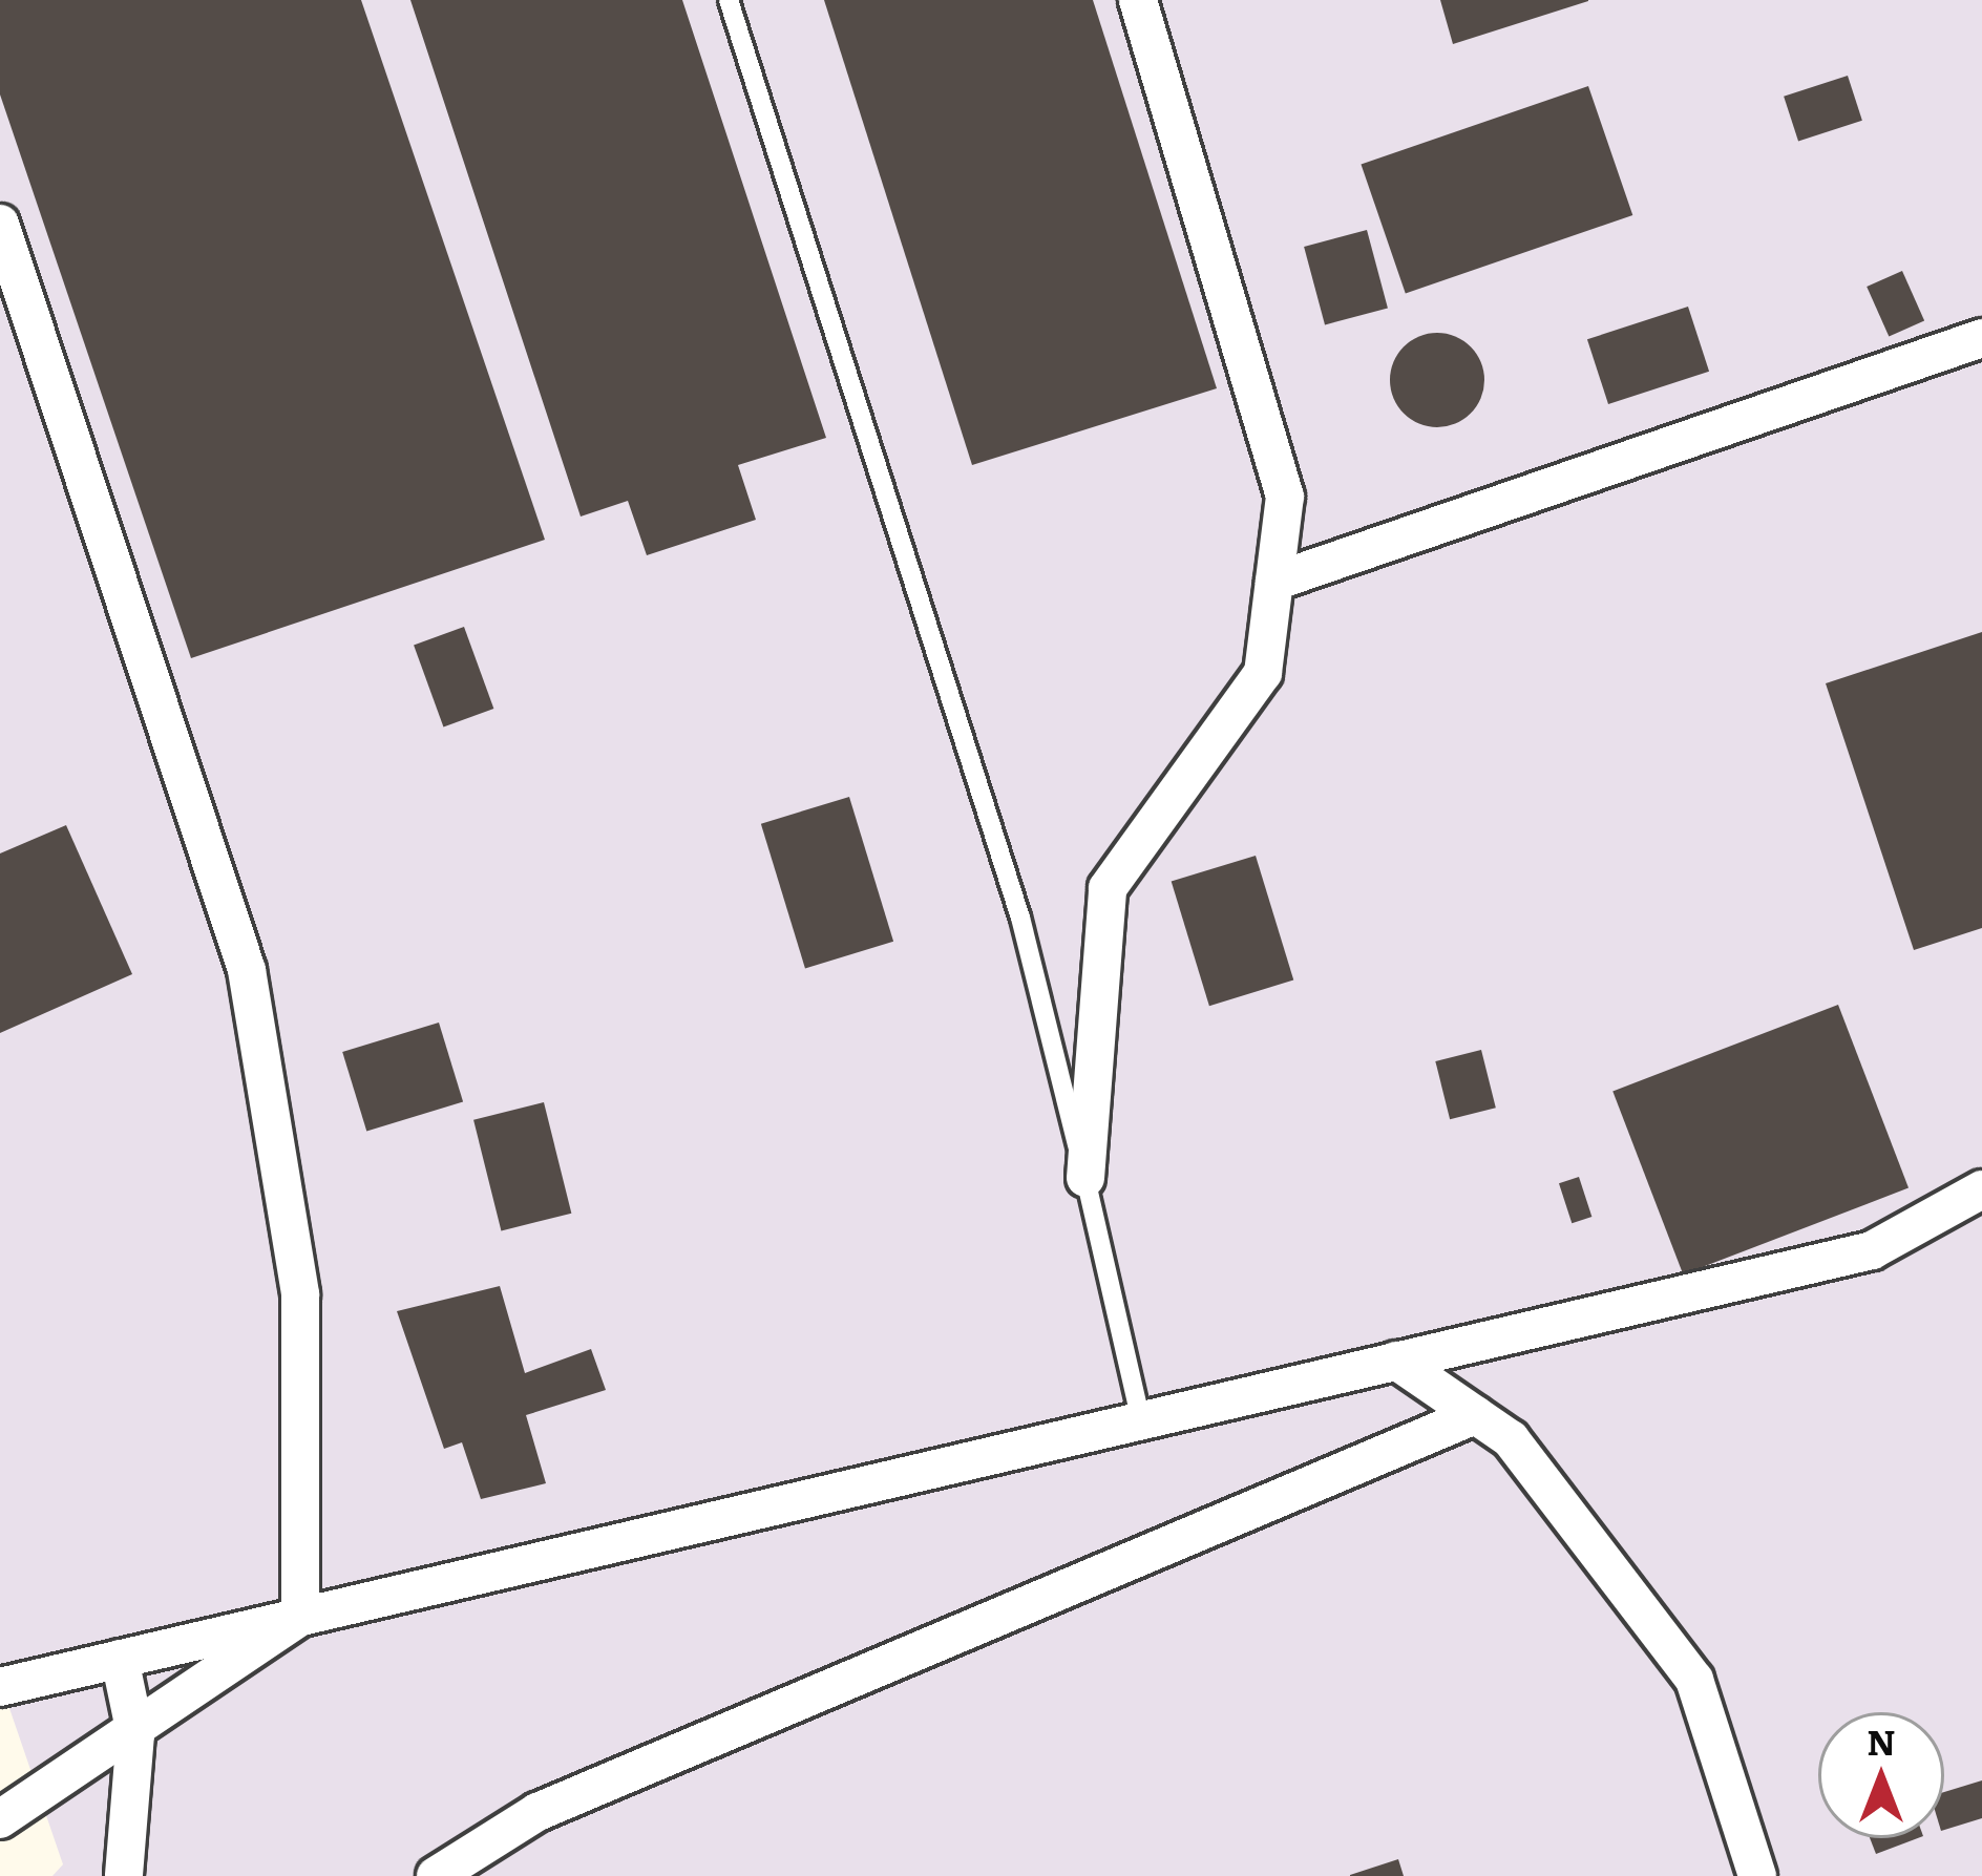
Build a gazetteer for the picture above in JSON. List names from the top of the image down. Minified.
{"north":"top"}
